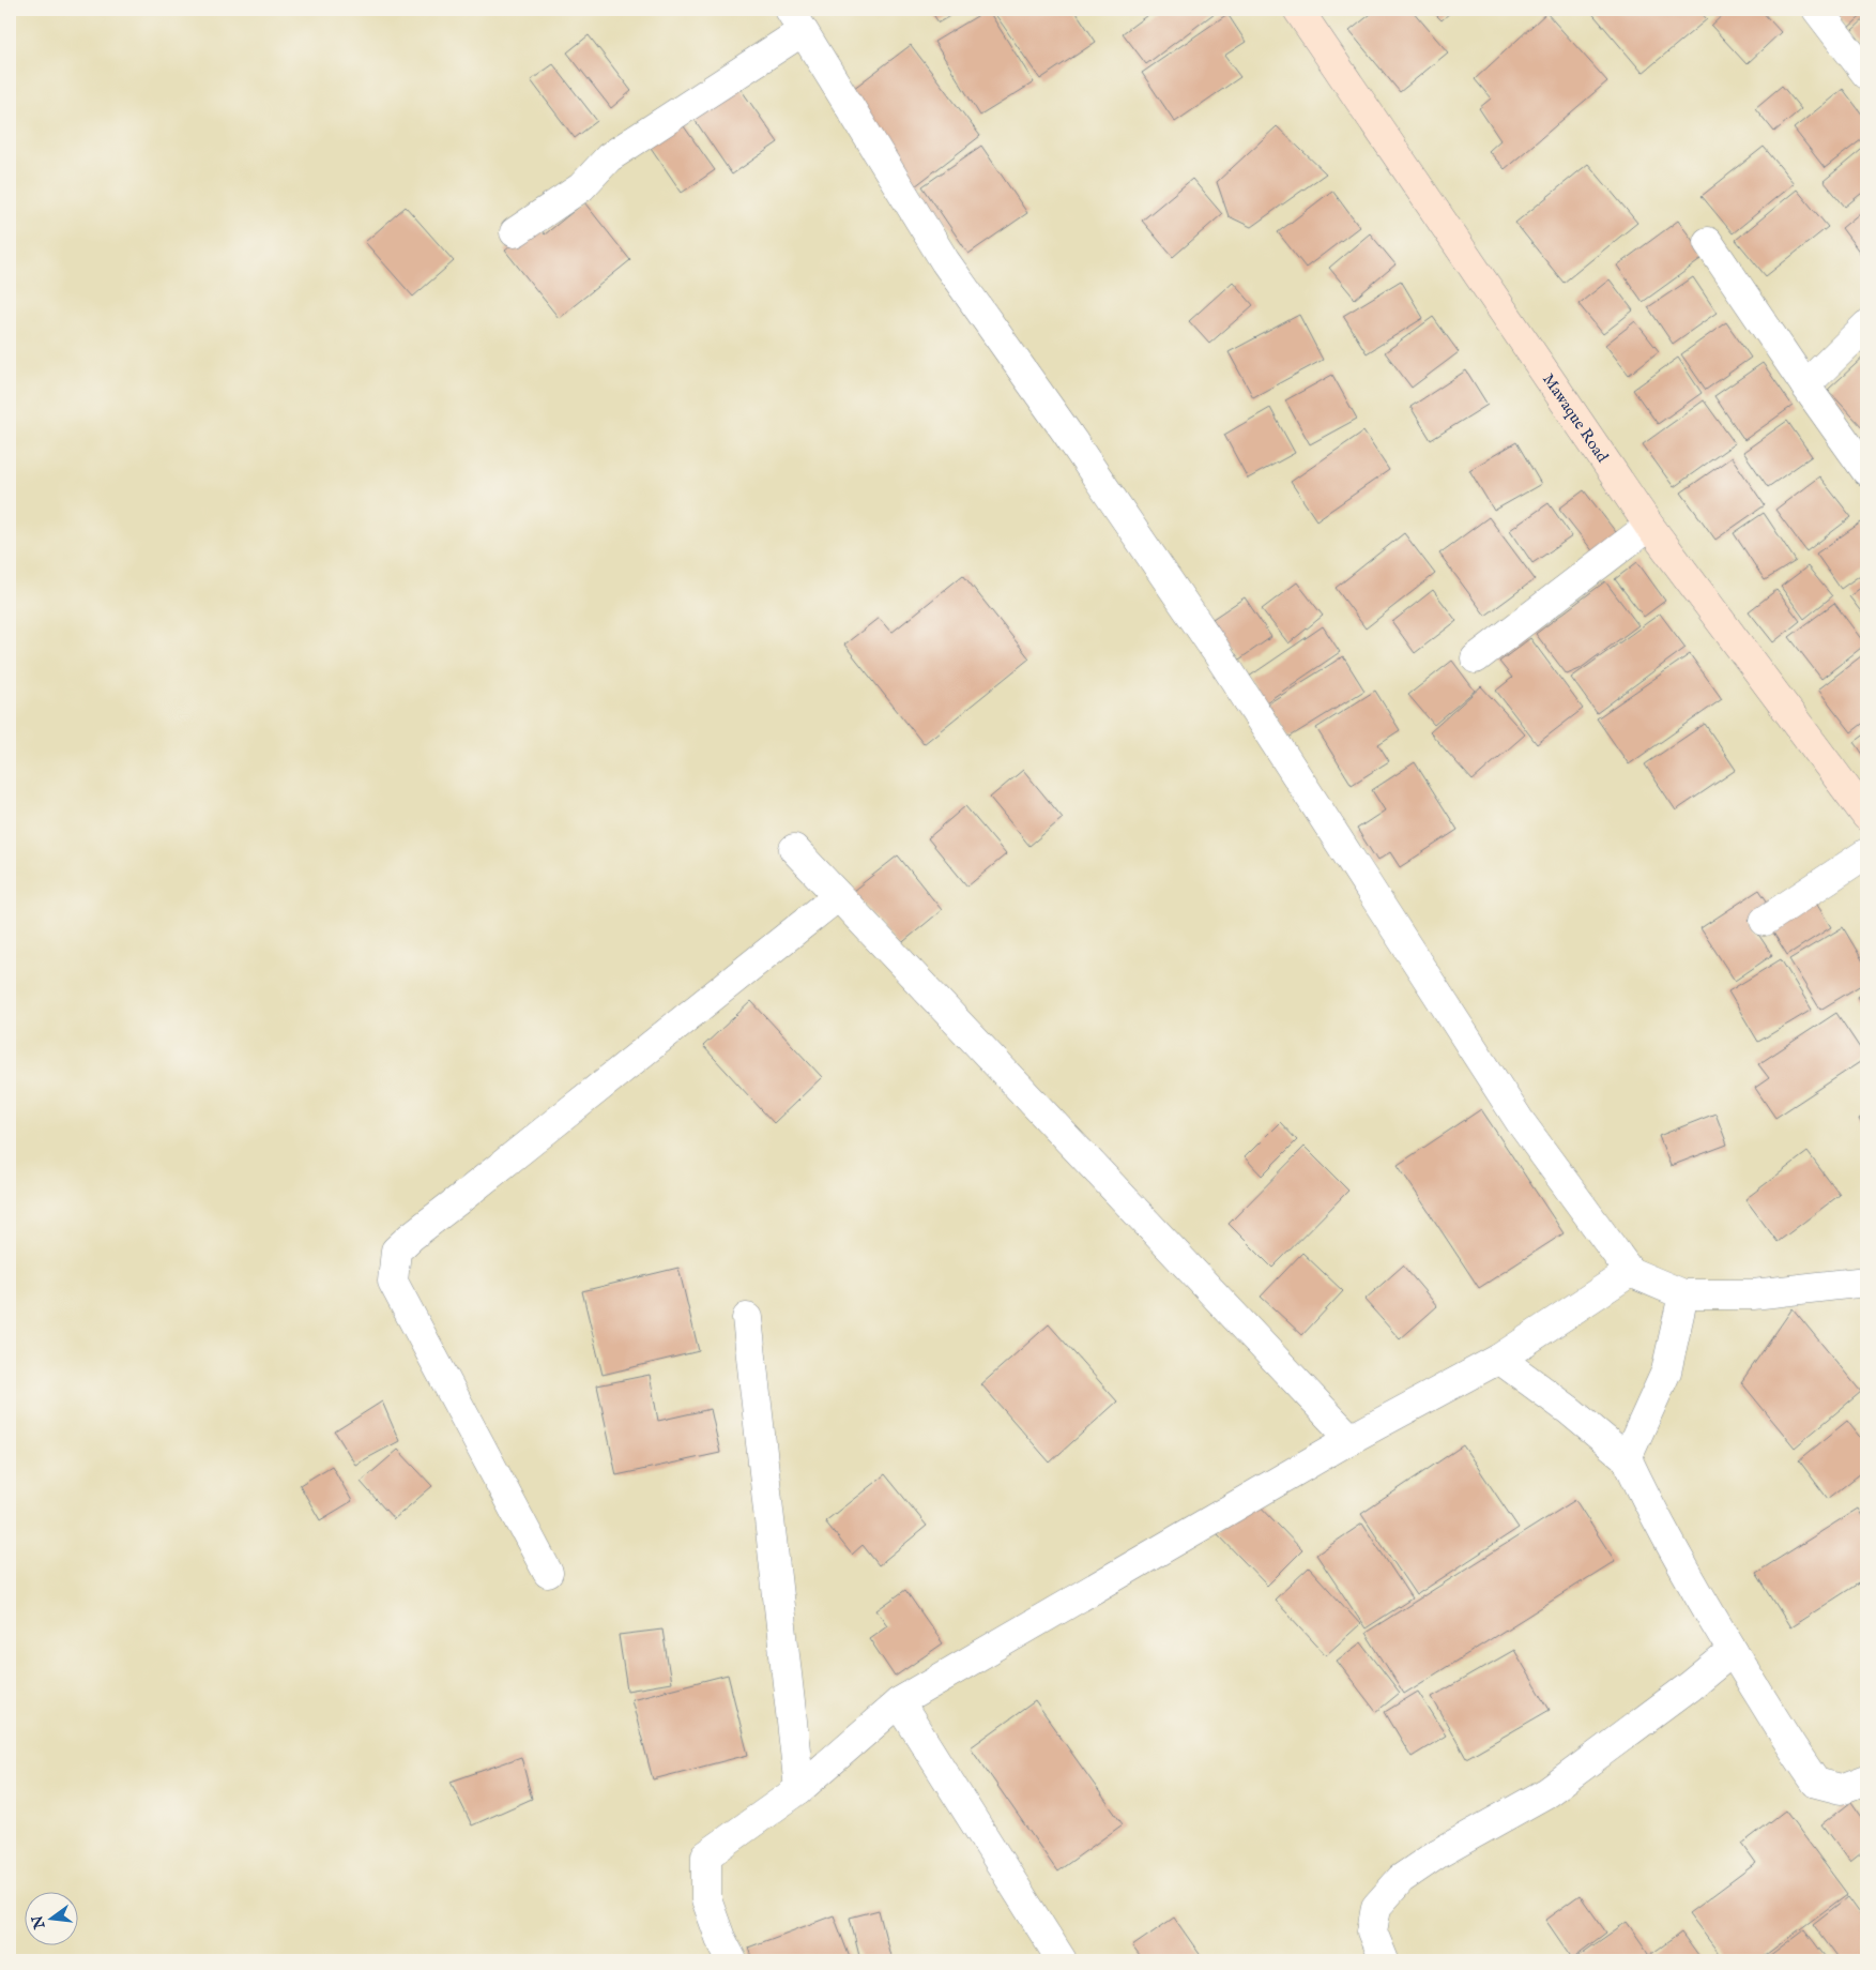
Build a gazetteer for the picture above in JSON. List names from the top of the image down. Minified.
{"streets":{"main road":["Mawaque Road"]},"north":"left"}
